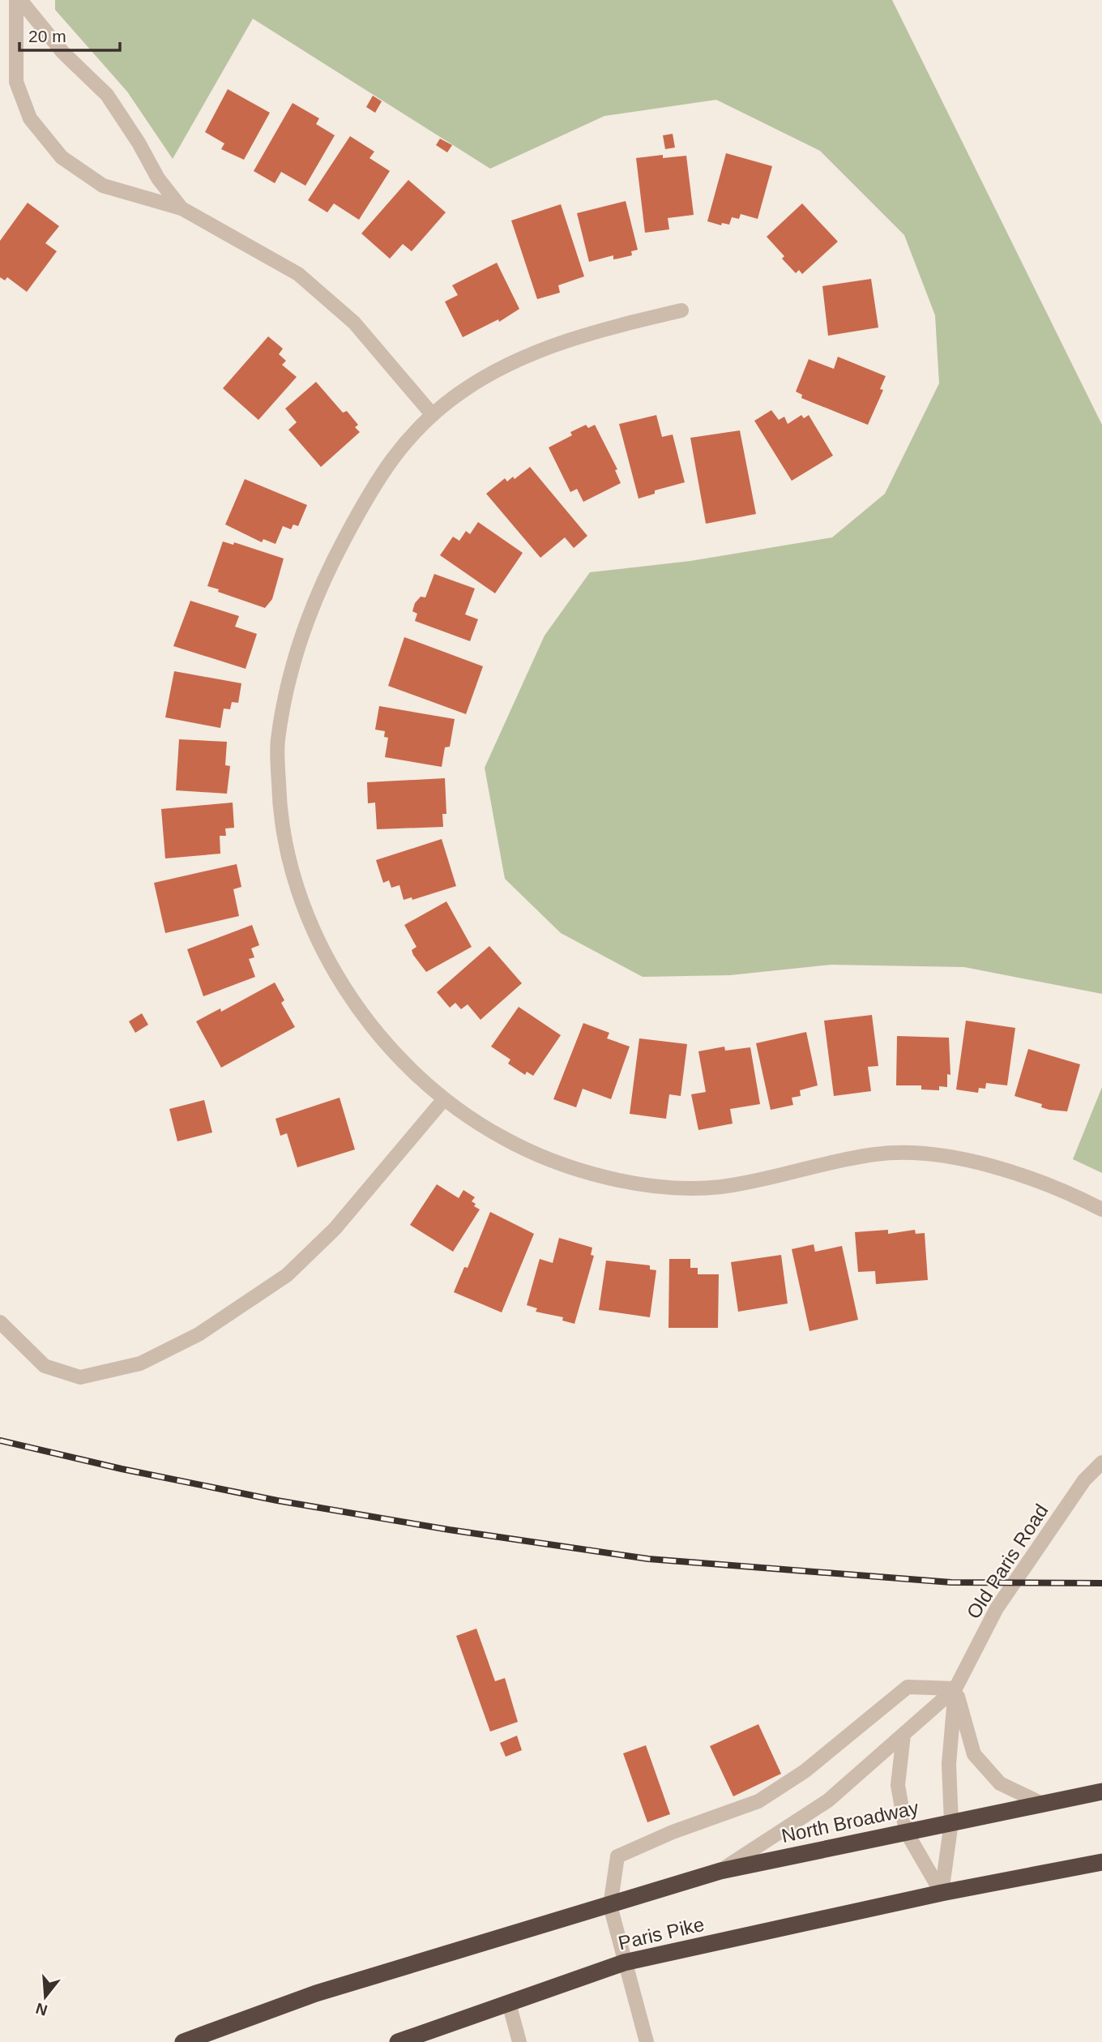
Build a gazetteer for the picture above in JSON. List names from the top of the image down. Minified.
{"streets":{"highway":["North Broadway","Paris Pike"],"street":["Old Paris Road"]},"crossings":[["Old Paris Road","North Broadway"],["Old Paris Road","Paris Pike"],["North Broadway","Paris Pike"]],"scale_bar":"20 m","north":"bottom"}
